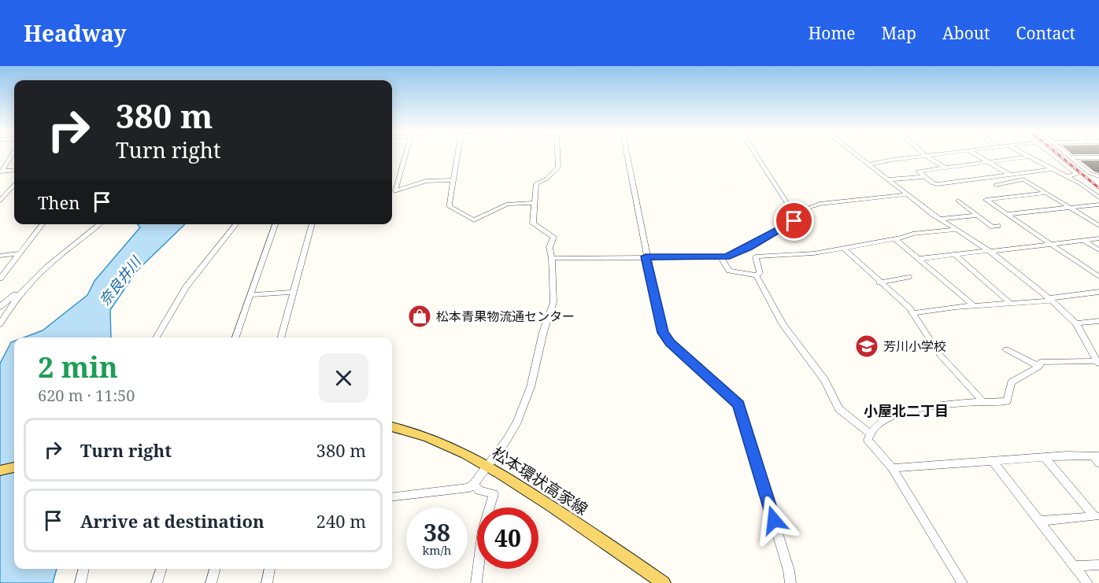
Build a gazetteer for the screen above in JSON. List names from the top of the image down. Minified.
{"streets":{"main road":["松本環状高家線"]},"districts":["小屋北二丁目"],"water":["奈良井川"],"places":{"shop":["松本青果物流通センター"],"school or university":["芳川小学校"]},"page":{"header":"Headway","nav":["Home","Map","About","Contact"],"turn":["380 m","Turn right"],"then":"Then","heading":["2 min","620 m · 11:50"],"list":[{"name":"Turn right","value":"380 m"},{"name":"Arrive at destination","value":"240 m"}],"speed":"38 km/h","limit":"40"}}
